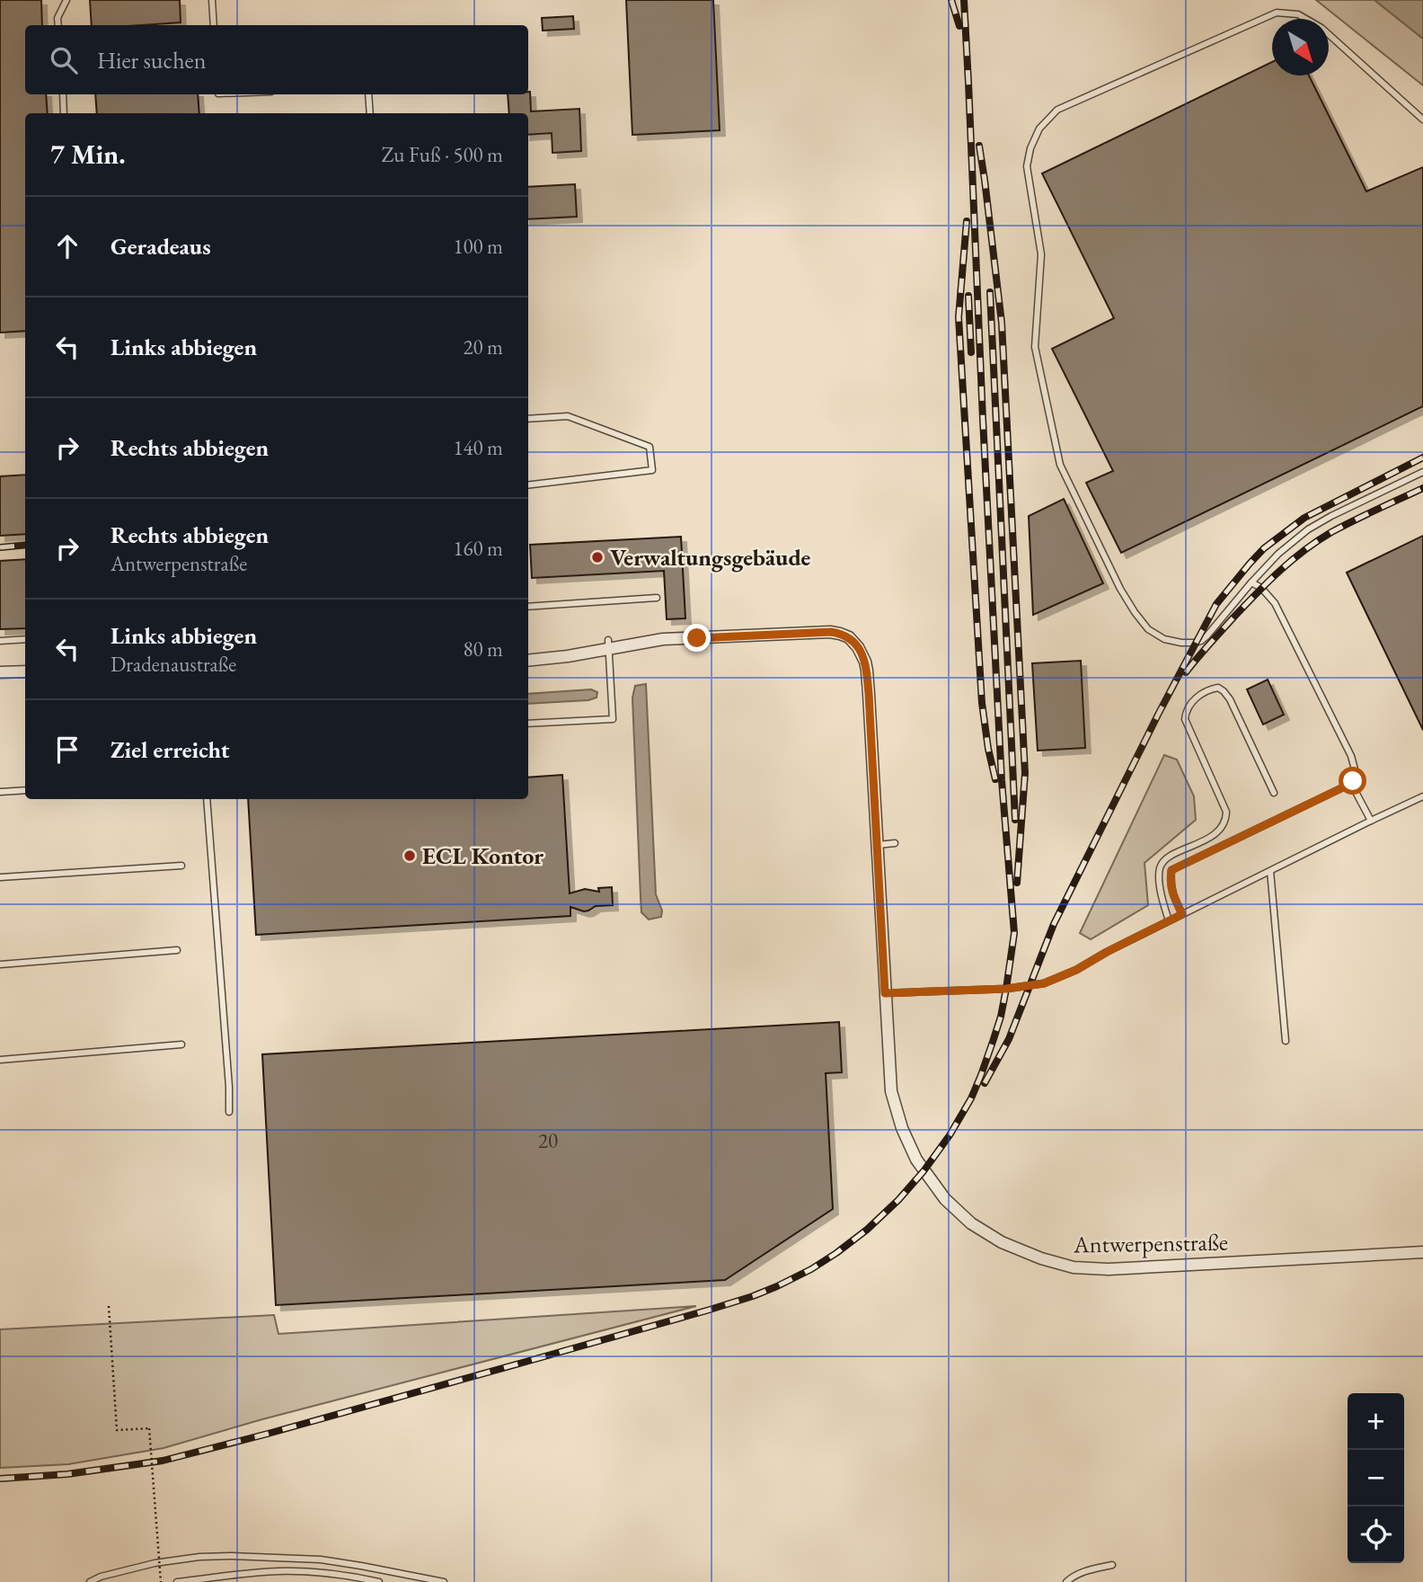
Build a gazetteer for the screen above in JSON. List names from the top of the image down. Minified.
{"streets":{"street":["Antwerpenstraße"]},"places":["Verwaltungsgebäude","ECL Kontor"],"house_numbers":["20"],"north":"bottom right","page":{"search":"Hier suchen","heading":["7 Min.","Zu Fuß · 500 m"],"list":[["Geradeaus","100 m"],["Links abbiegen","20 m"],["Rechts abbiegen","140 m"],["Rechts abbiegen","Antwerpenstraße","160 m"],["Links abbiegen","Dradenaustraße","80 m"],"Ziel erreicht"],"map_buttons":["+","−"]}}
